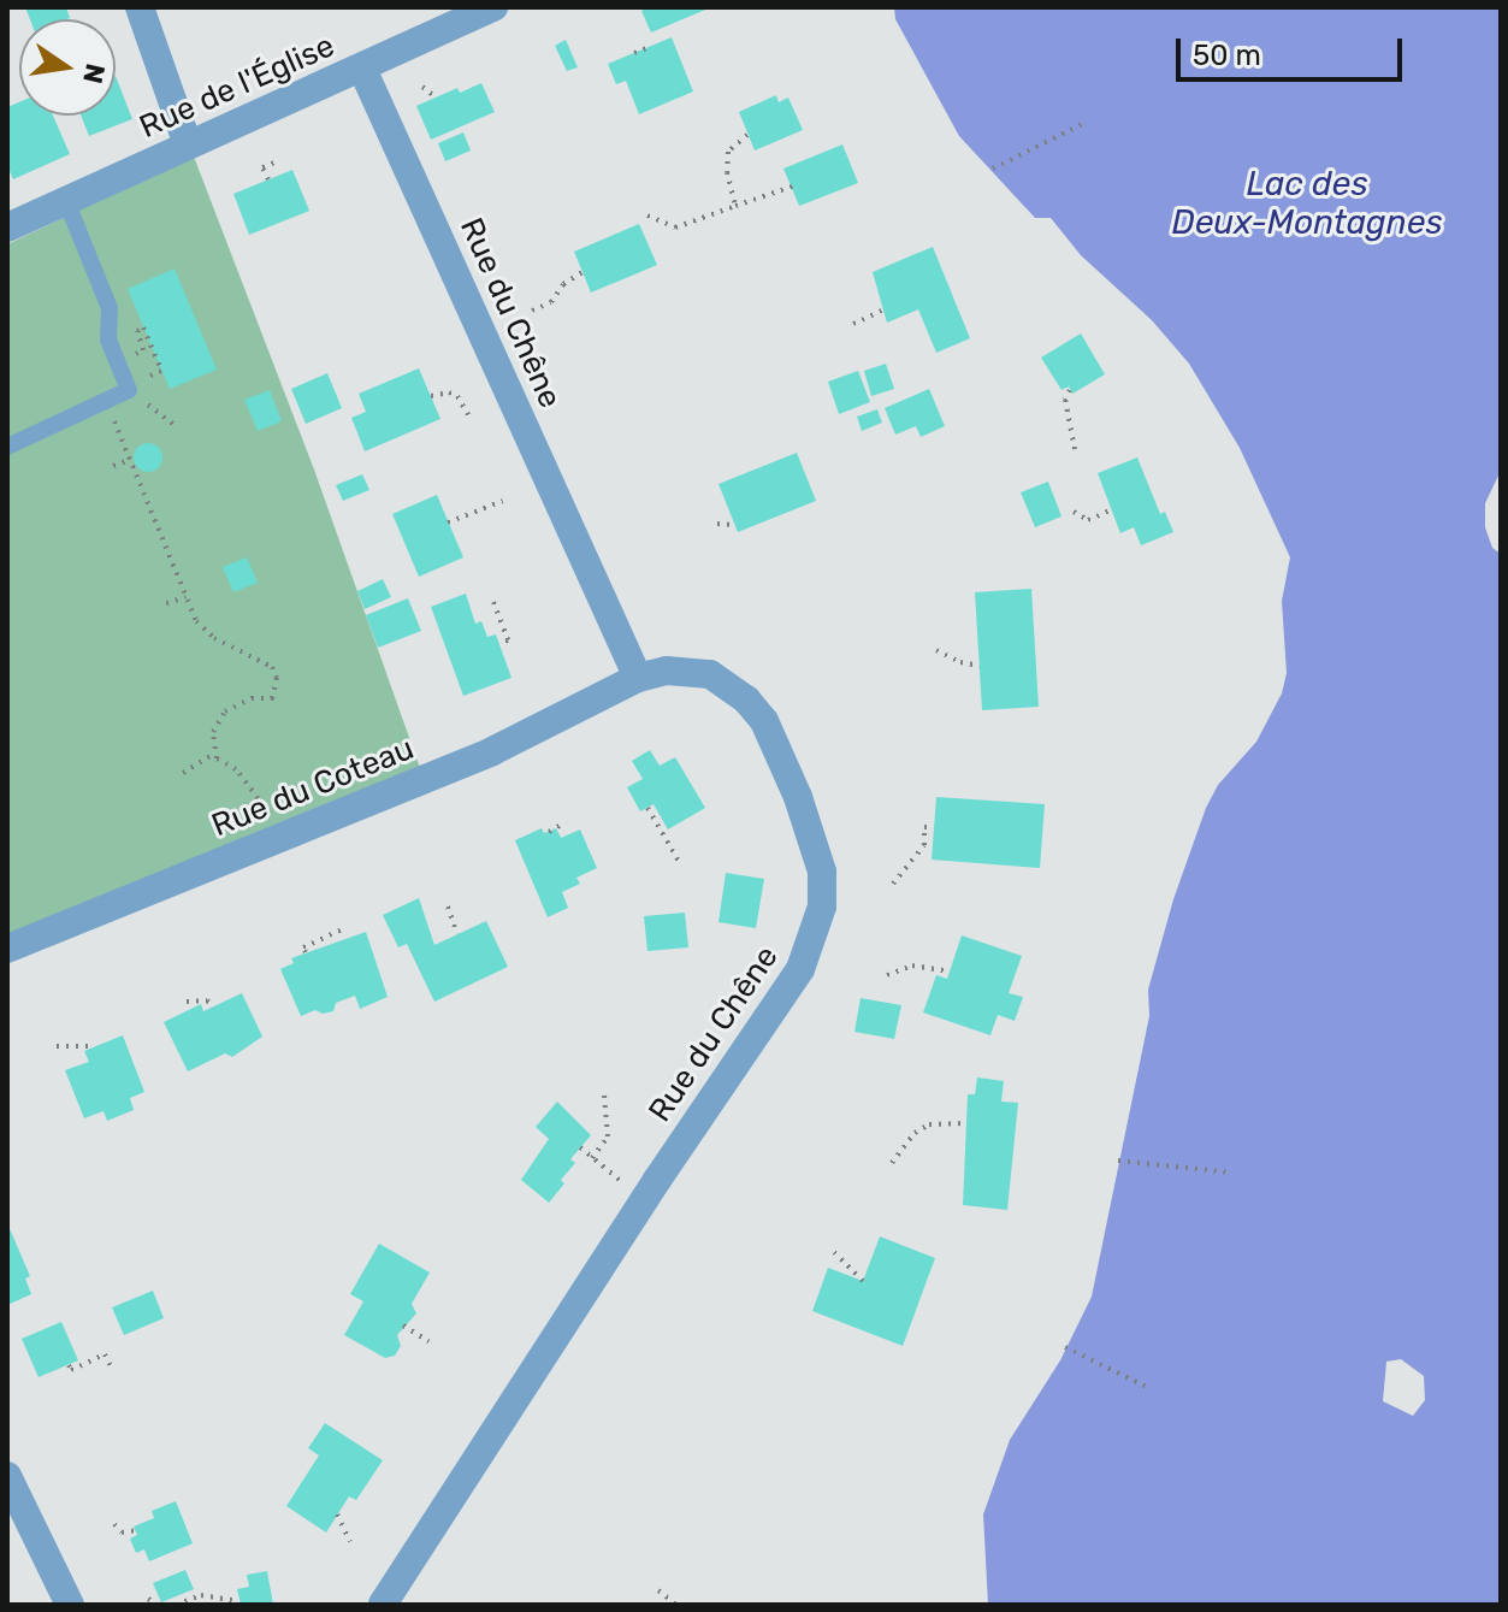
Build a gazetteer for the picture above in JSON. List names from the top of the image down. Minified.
{"streets":{"street":["Rue de l'Église","Rue du Chêne","Rue du Coteau"]},"crossings":[["Rue de l'Église","Rue du Chêne"],["Rue du Chêne","Rue du Coteau"]],"water":["Lac des Deux-Montagnes"],"scale_bar":"50 m","north":"right"}
